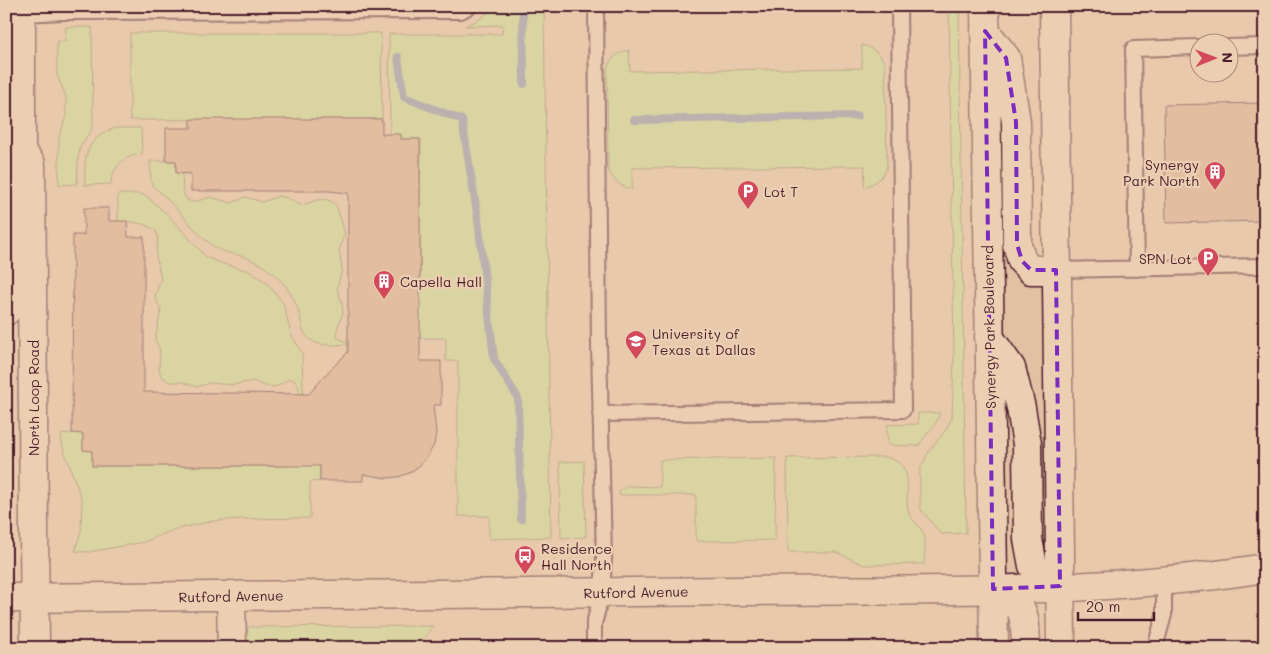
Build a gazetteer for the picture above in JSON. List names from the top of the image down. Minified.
{"streets":{"street":["Synergy Park Boulevard","North Loop Road","Rutford Avenue"]},"crossings":[["Synergy Park Boulevard","Rutford Avenue"],["North Loop Road","Rutford Avenue"]],"places":{"building":["Synergy Park North","Capella Hall"],"parking":["Lot T","SPN Lot"],"school or university":["University of Texas at Dallas"],"bus stop":["Residence Hall North"]},"scale_bar":"20 m","north":"right"}
